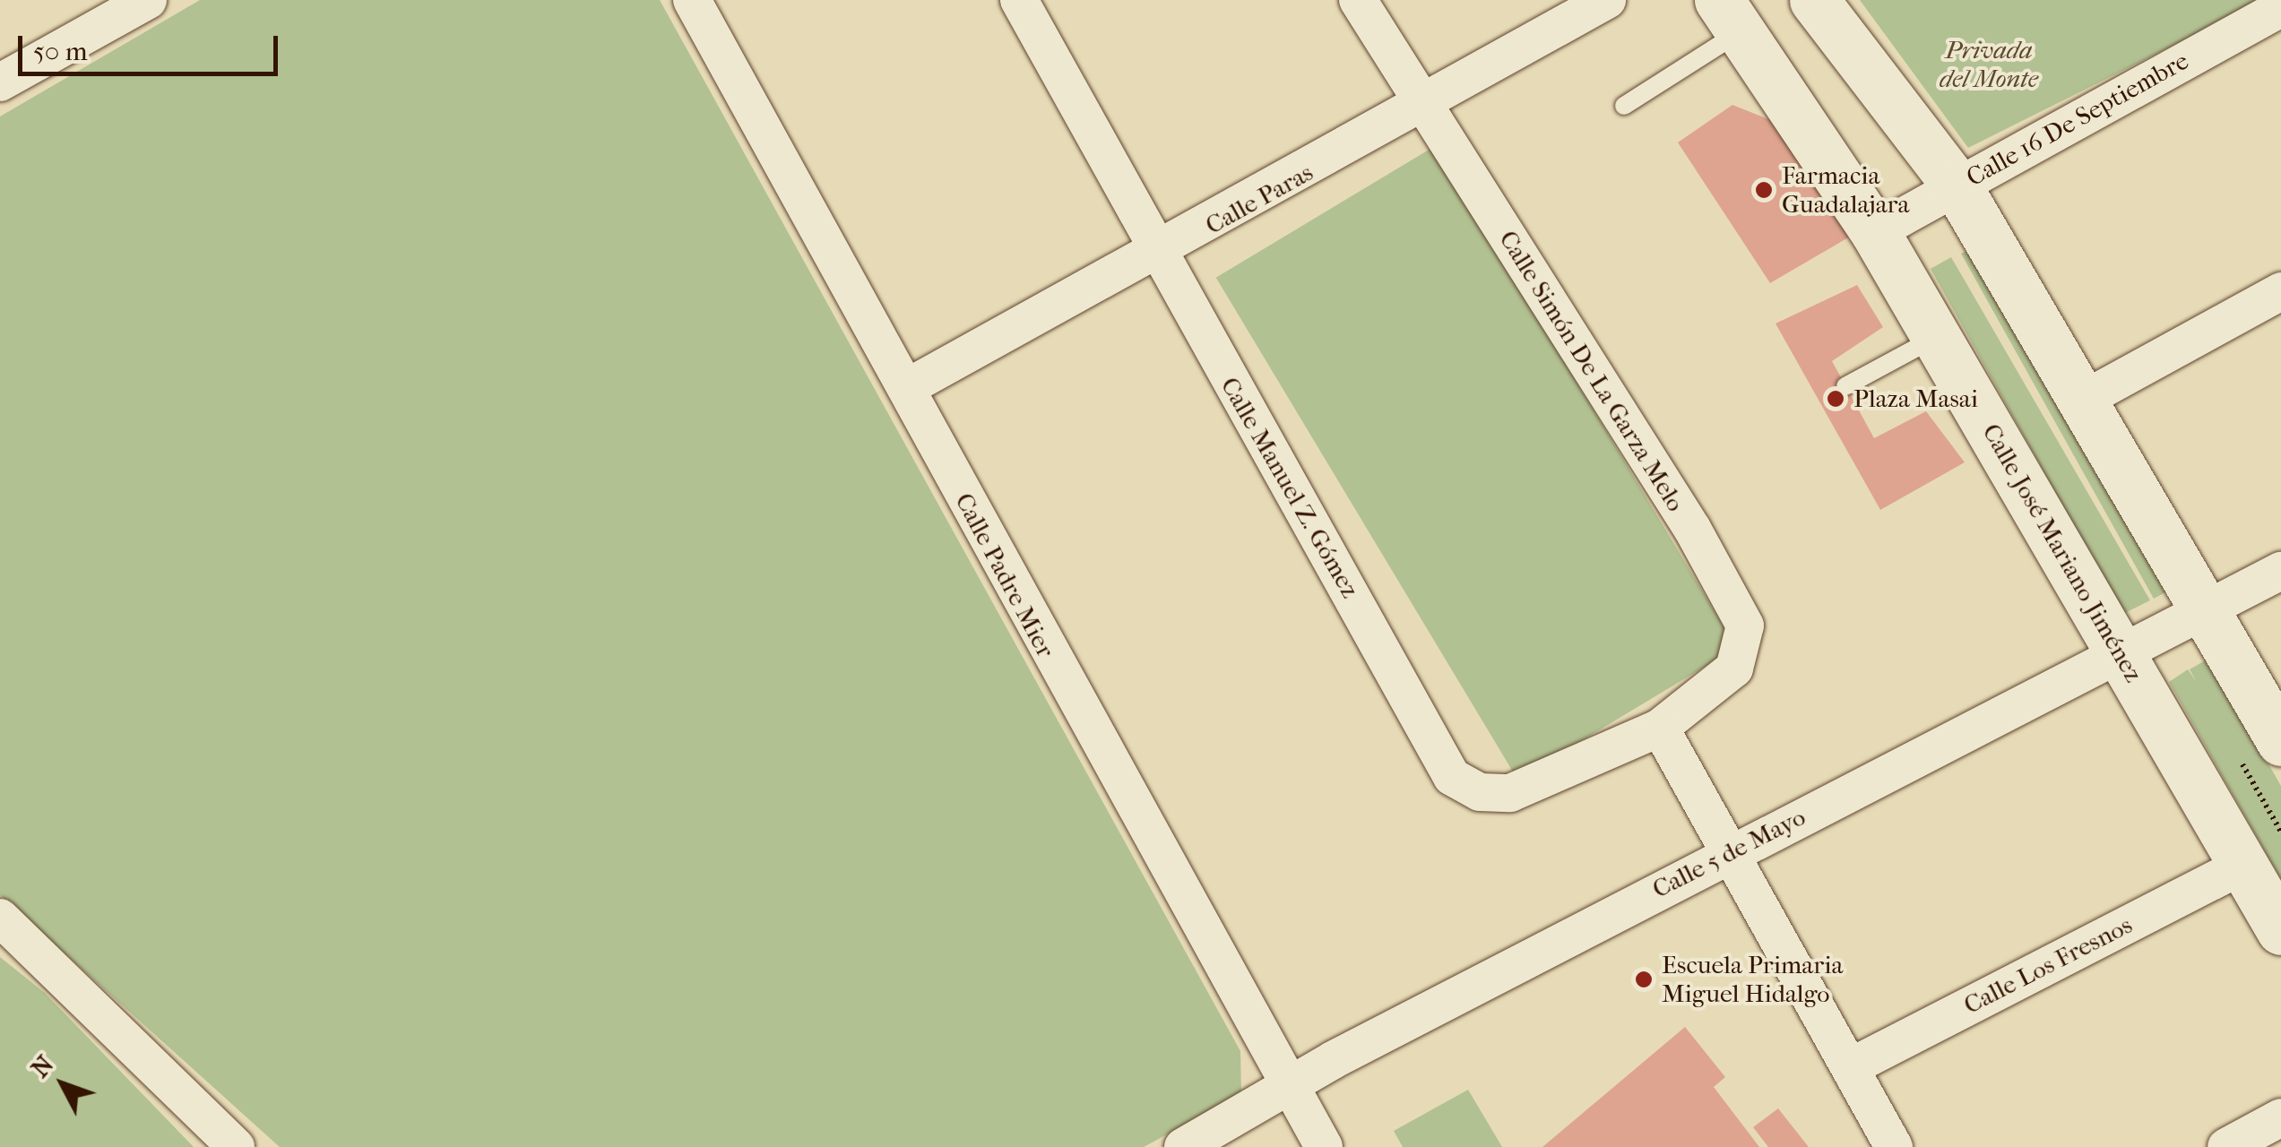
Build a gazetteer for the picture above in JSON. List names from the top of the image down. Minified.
{"streets":{"street":["Calle 16 De Septiembre","Calle Paras","Calle Simón De La Garza Melo","Calle Manuel Z. Gómez","Calle José Mariano Jiménez","Calle Padre Mier","Calle 5 de Mayo","Calle Los Fresnos"]},"crossings":[["Calle 16 De Septiembre","Calle José Mariano Jiménez"],["Calle Paras","Calle Simón De La Garza Melo"],["Calle Paras","Calle Manuel Z. Gómez"],["Calle Paras","Calle Padre Mier"],["Calle Simón De La Garza Melo","Calle Manuel Z. Gómez"],["Calle José Mariano Jiménez","Calle 5 de Mayo"],["Calle José Mariano Jiménez","Calle Los Fresnos"],["Calle Padre Mier","Calle 5 de Mayo"]],"parks":["Privada del Monte"],"places":["Farmacia Guadalajara","Plaza Masai","Escuela Primaria Miguel Hidalgo"],"scale_bar":"50 m","north":"top left"}
